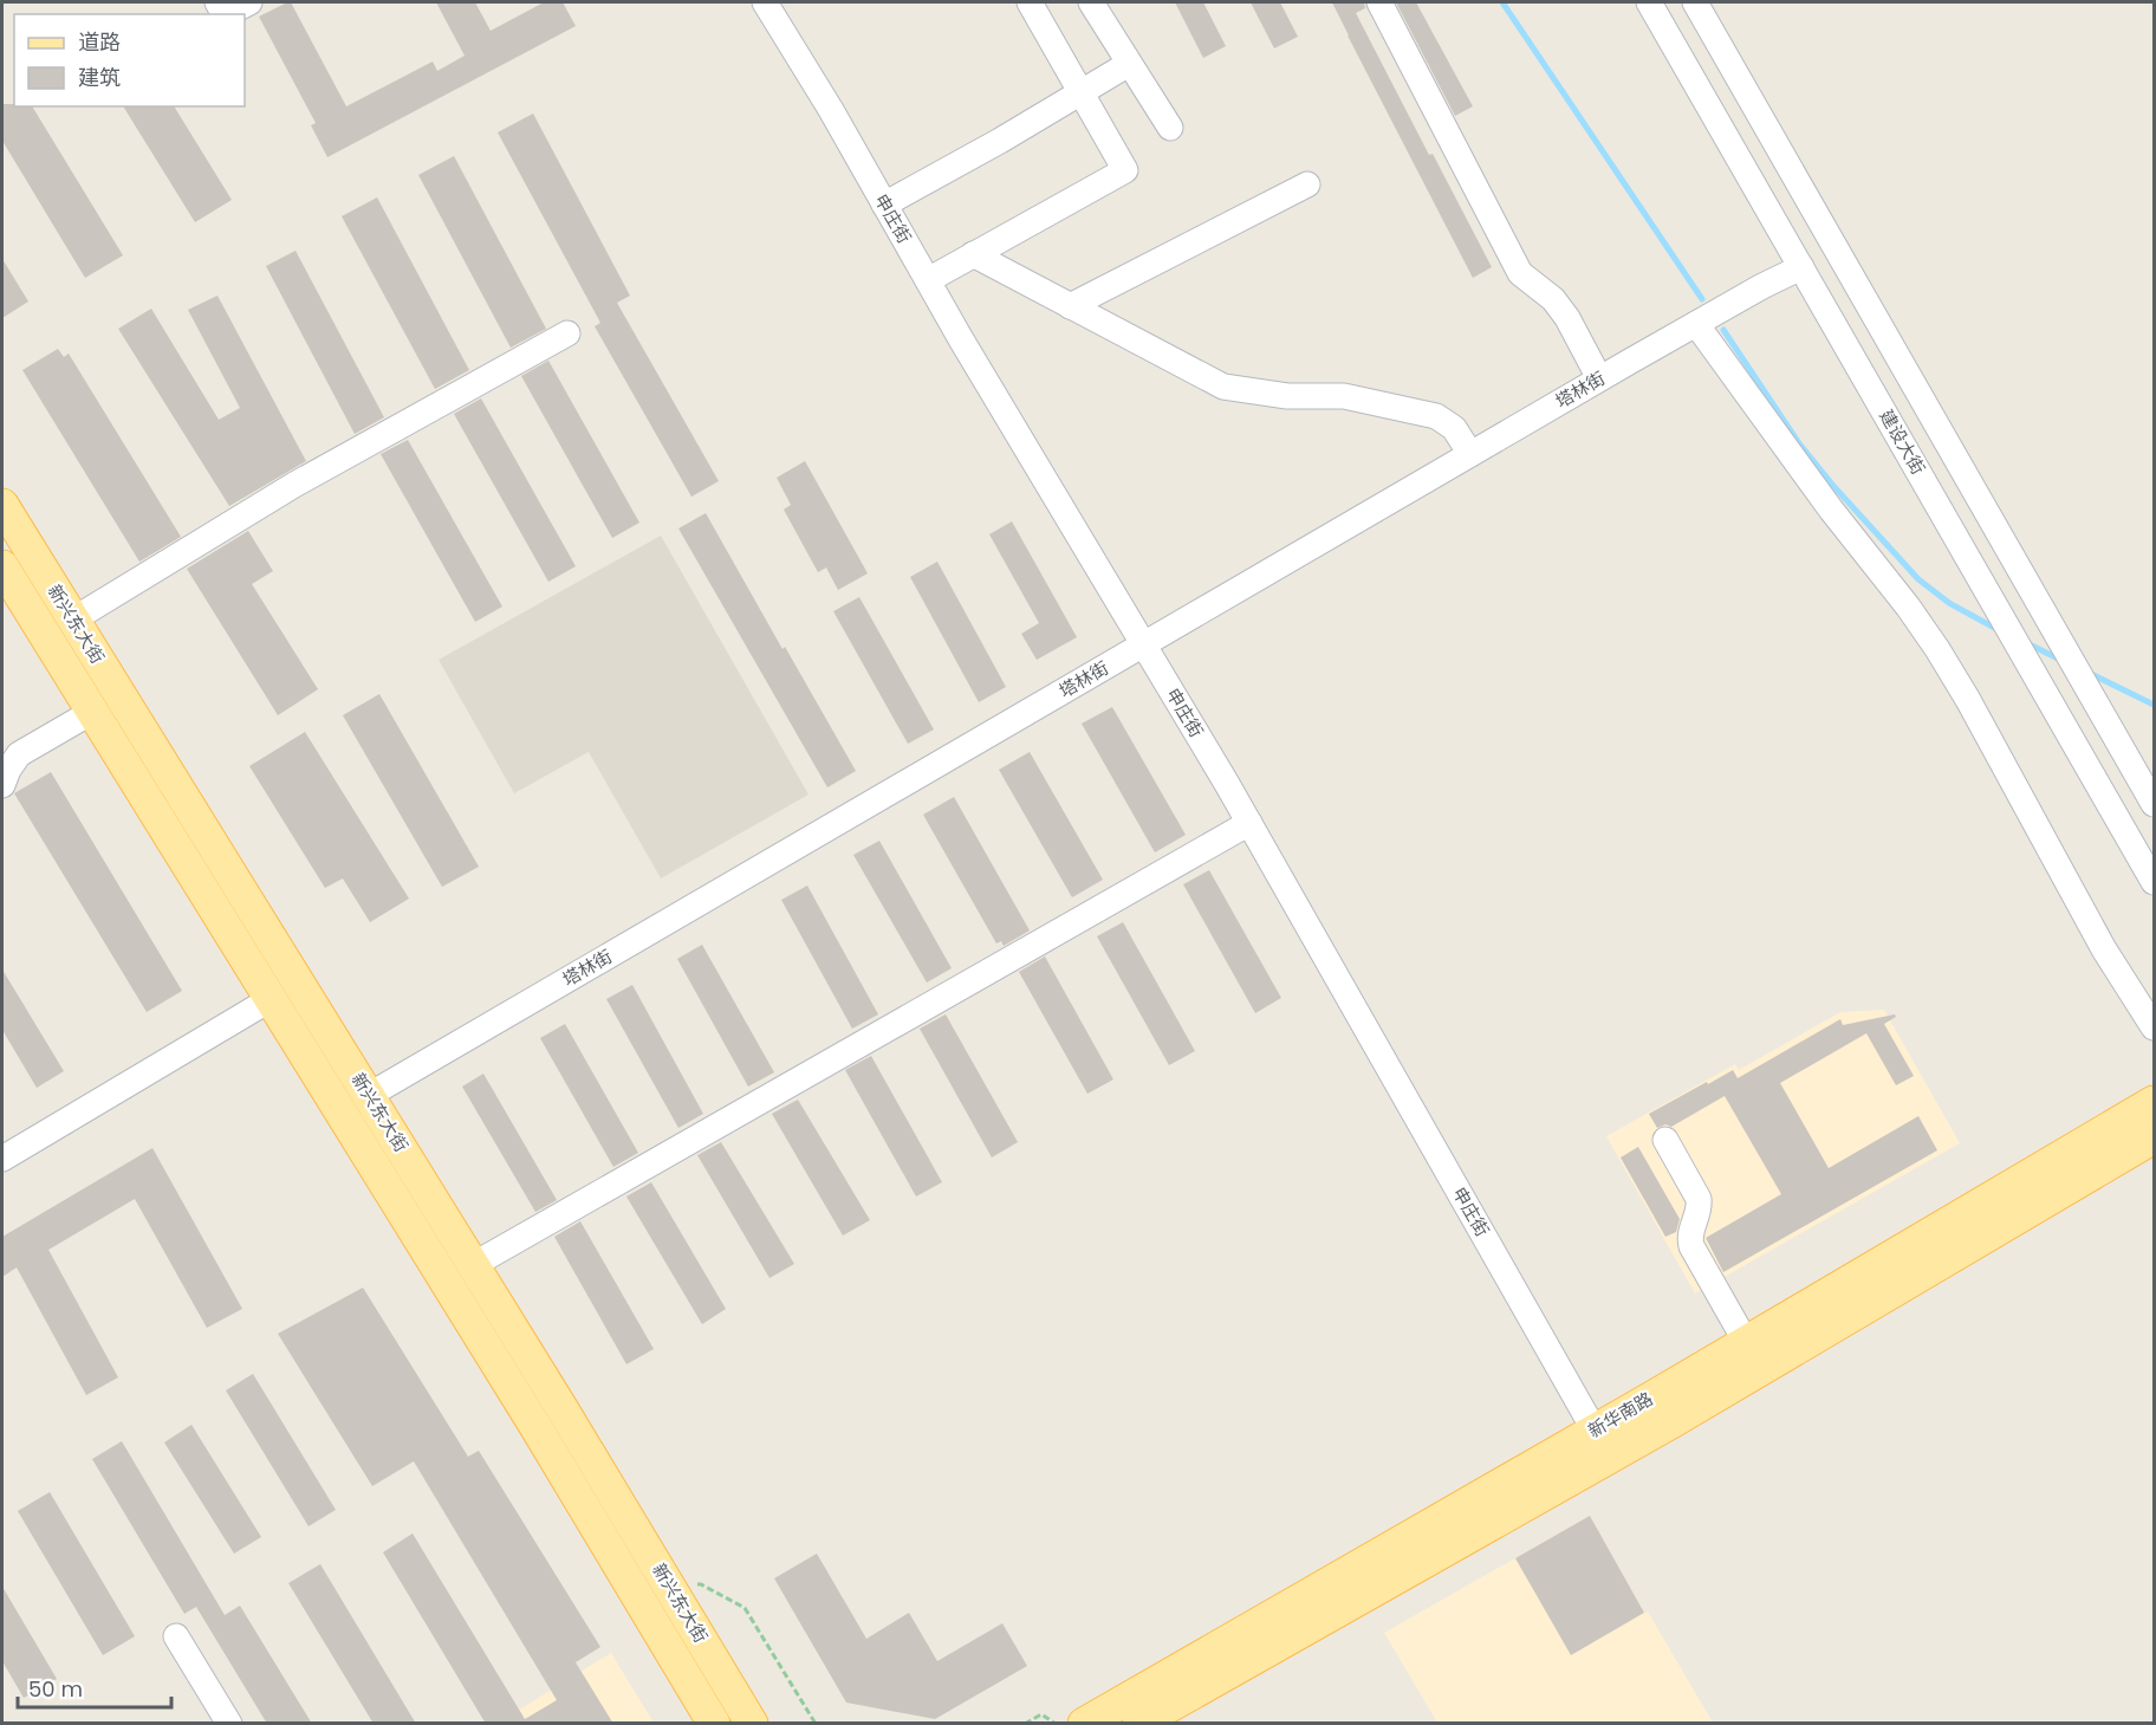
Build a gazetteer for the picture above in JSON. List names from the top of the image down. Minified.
{"streets":{"main road":["新兴东大街","新华南路"],"street":["申庄街","塔林街","建设大街"]},"crossings":[["申庄街","塔林街"],["申庄街","新华南路"],["塔林街","建设大街"],["塔林街","新兴东大街"]],"legend":["道路","建筑"],"scale_bar":"50 m"}
